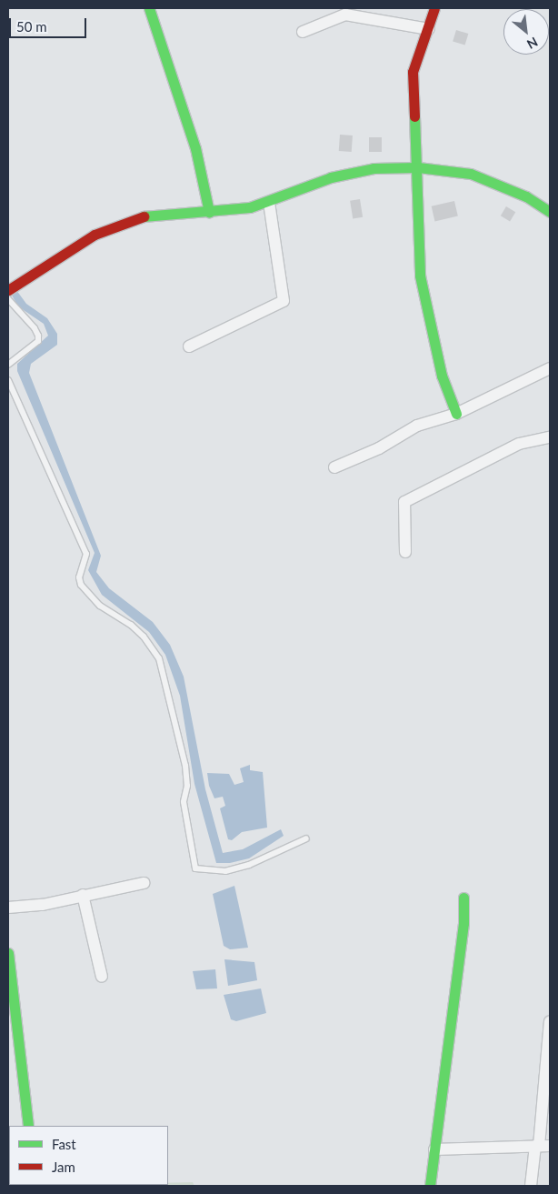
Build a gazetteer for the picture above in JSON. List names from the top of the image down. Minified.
{"legend":["Fast","Jam"],"scale_bar":"50 m","north":"bottom right"}
